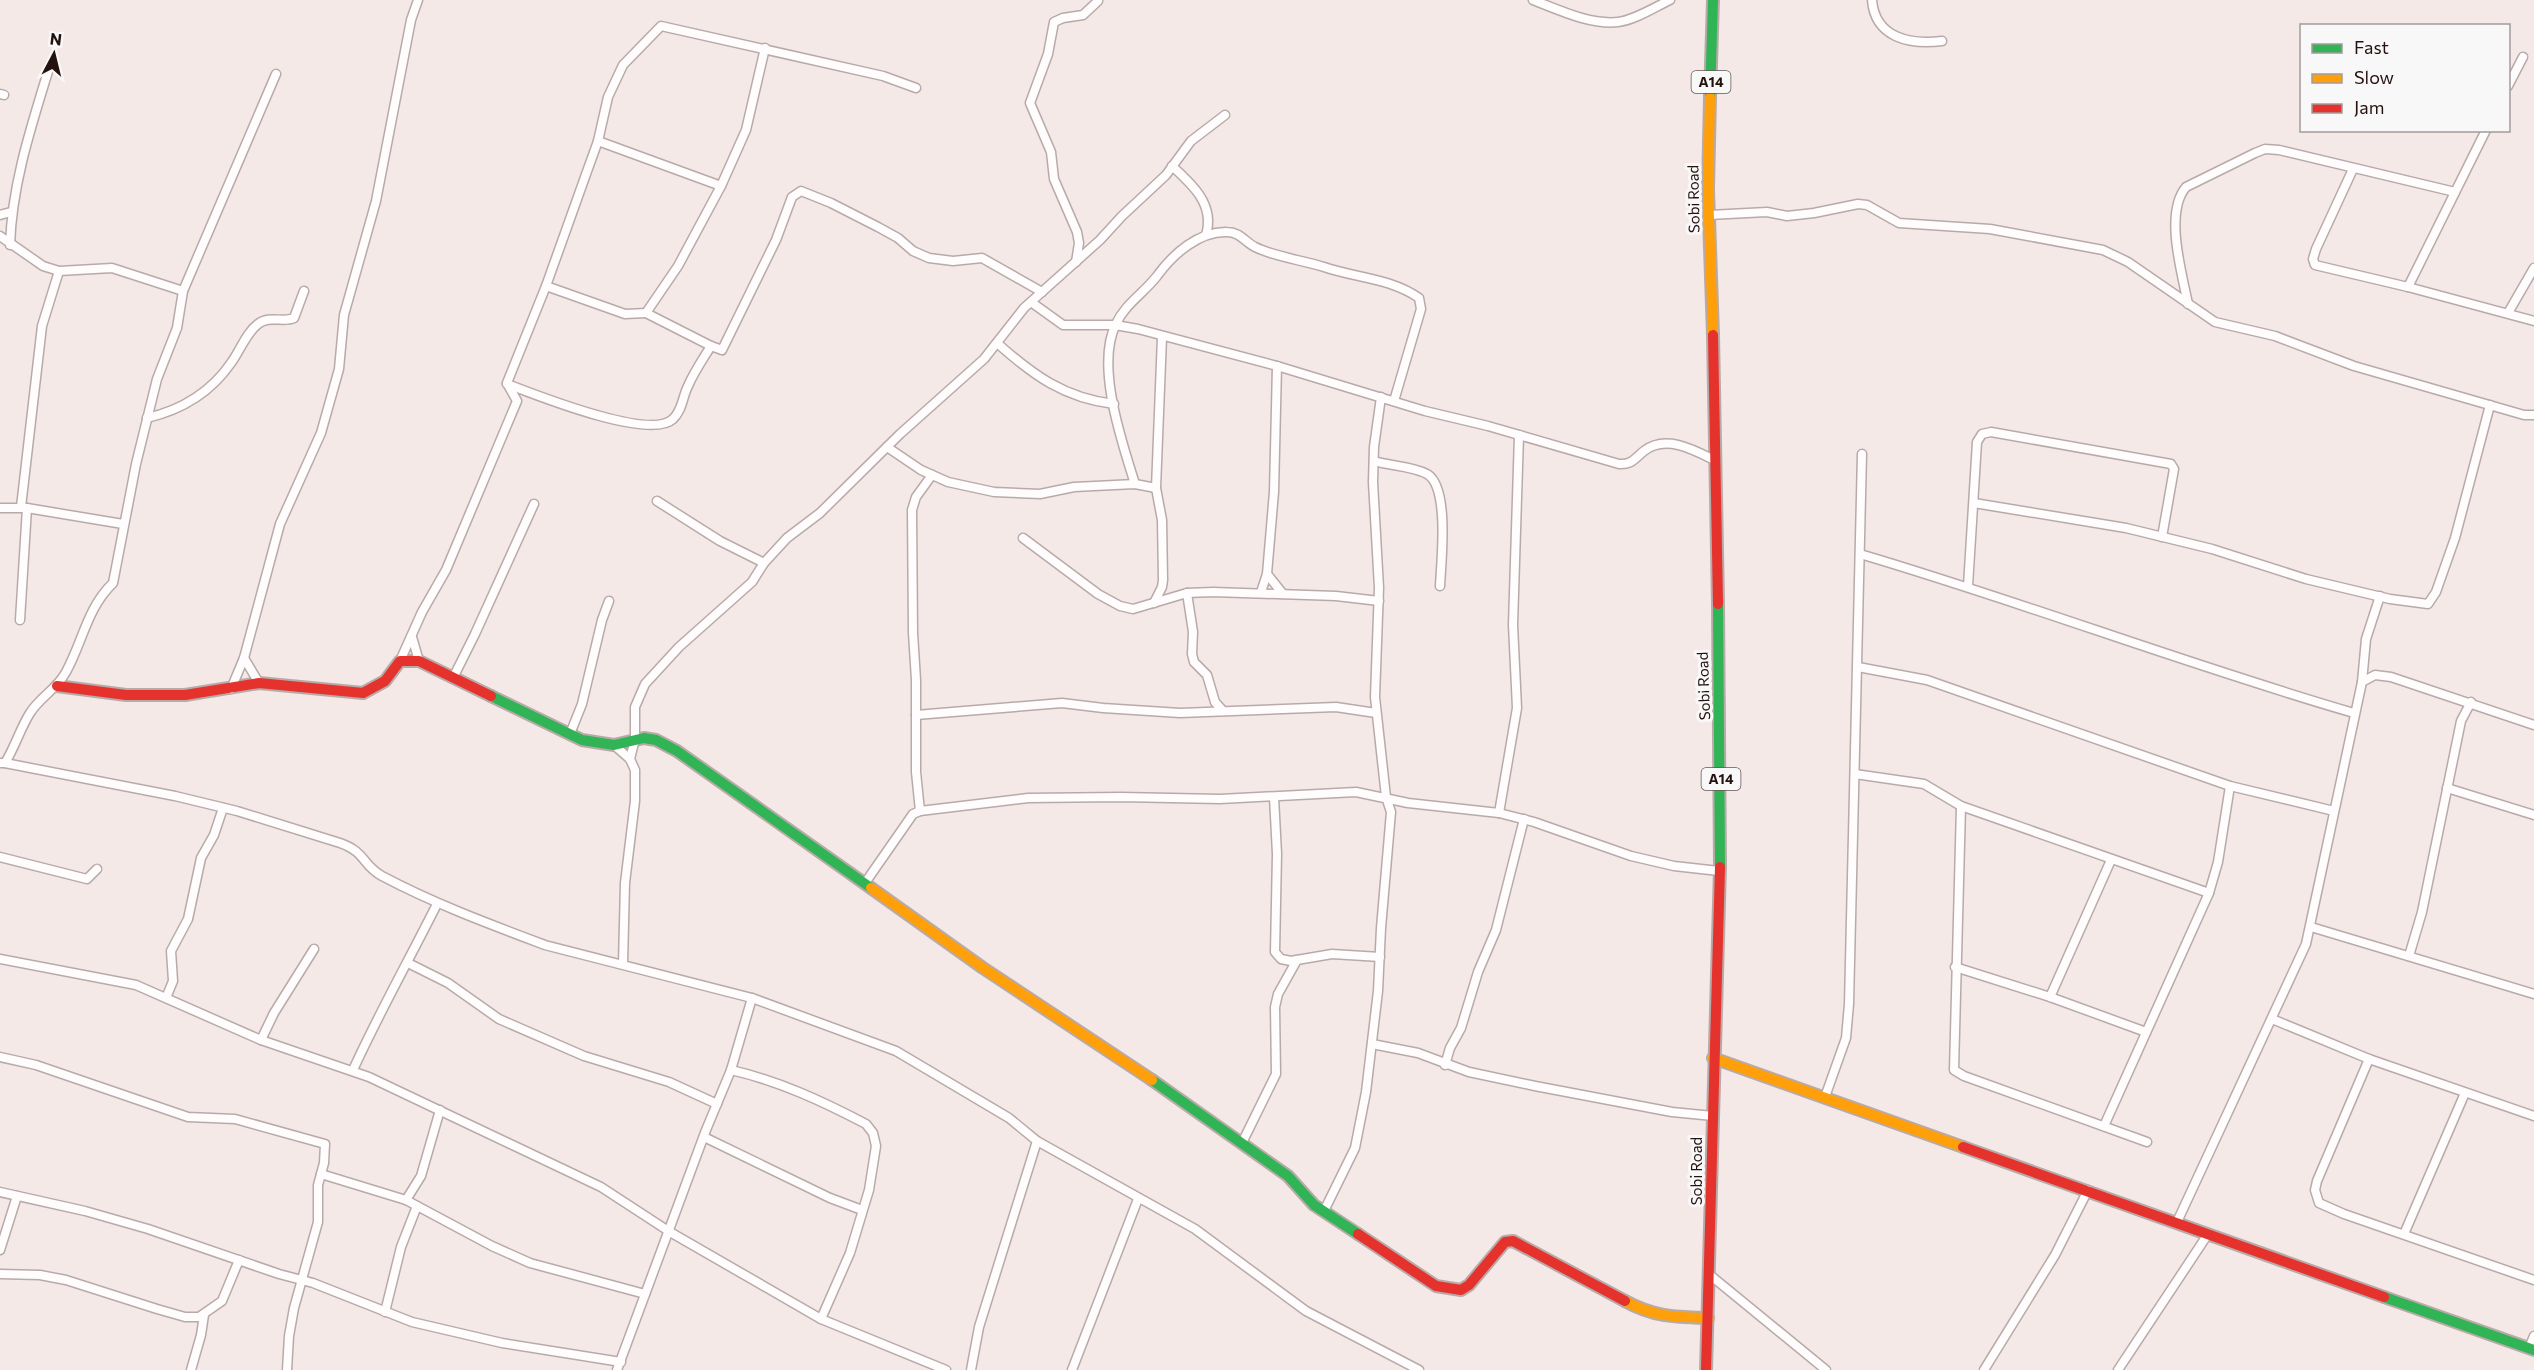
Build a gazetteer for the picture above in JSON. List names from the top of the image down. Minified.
{"streets":{"main road":["A14","Sobi Road"]},"legend":["Fast","Slow","Jam"],"north":"top"}
